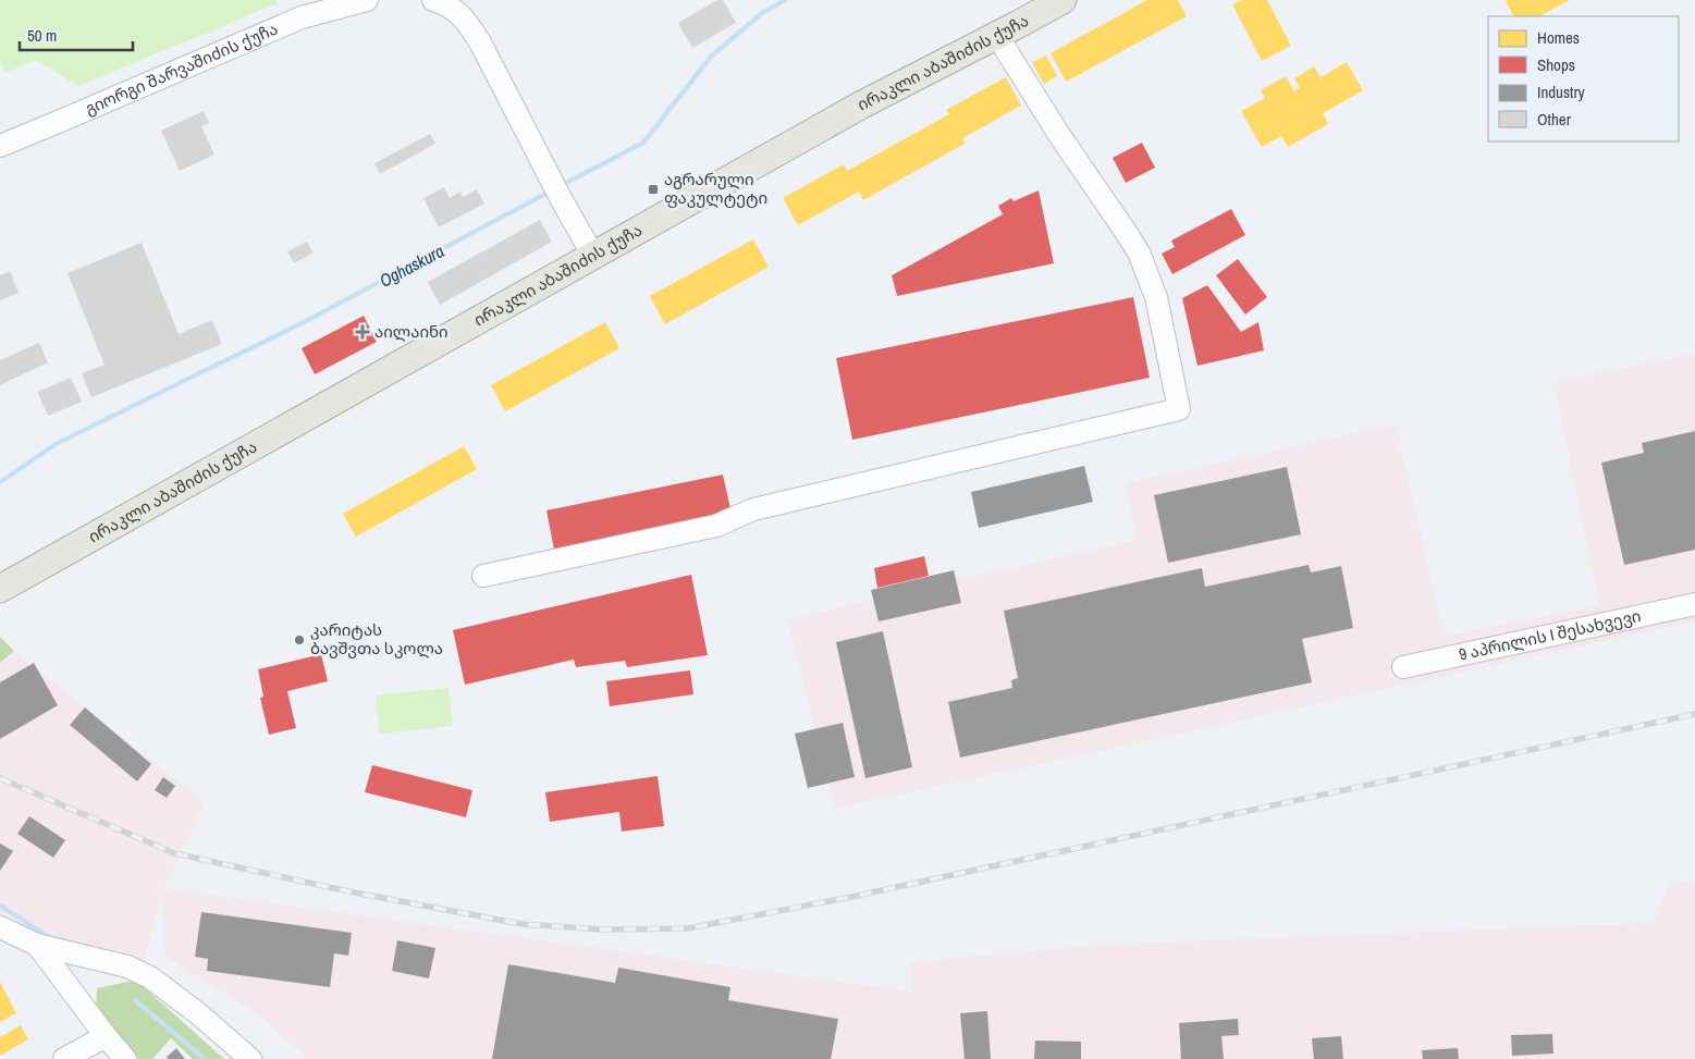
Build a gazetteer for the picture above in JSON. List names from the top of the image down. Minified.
{"streets":{"main road":["ირაკლი აბაშიძის ქუჩა"],"street":["გიორგი შარვაშიძის ქუჩა","9 აპრილის I შესახვევი"]},"water":["Oghaskura"],"places":{"transit":["აგრარული ფაკულტეტი"],"health":["აილაინი"],"other":["კარიტას ბავშვთა სკოლა"]},"legend":["Homes","Shops","Industry","Other"],"scale_bar":"50 m"}
